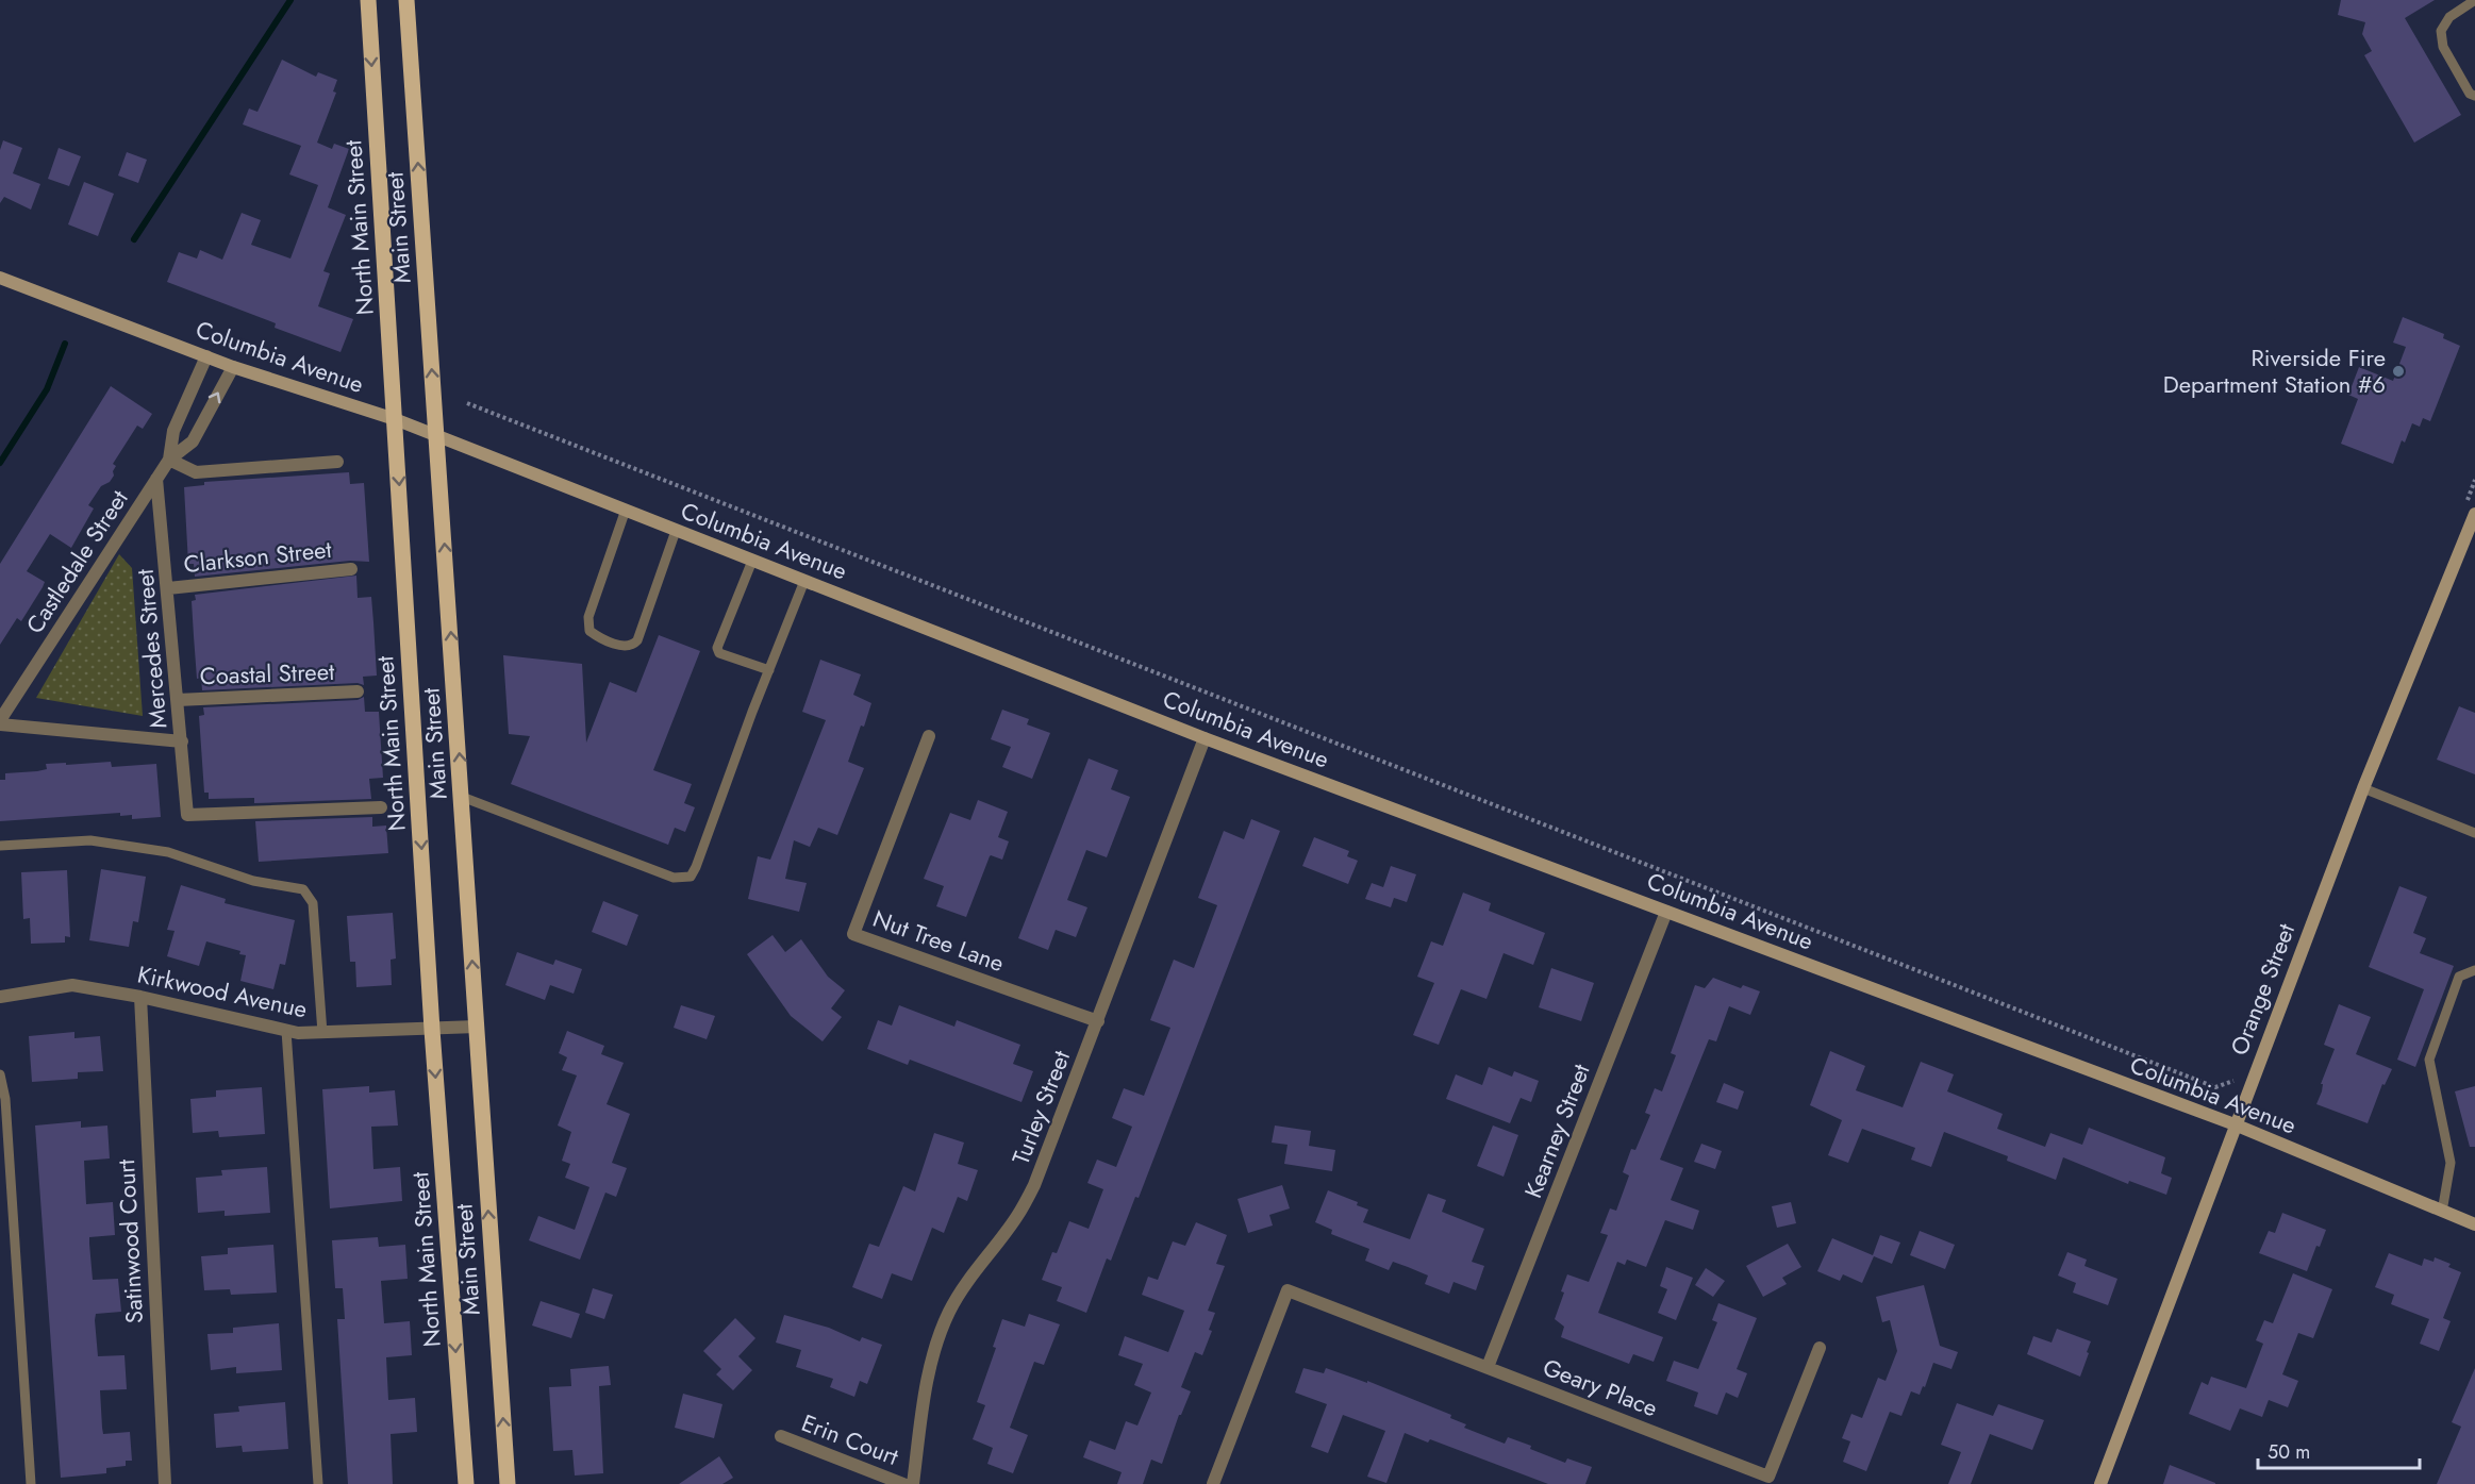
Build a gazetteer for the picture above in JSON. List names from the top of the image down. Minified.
{"streets":{"main road":["North Main Street","Main Street","Columbia Avenue","Orange Street"],"street":["Clarkson Street","Castledale Street","Mercedes Street","Coastal Street","Nut Tree Lane","Kirkwood Avenue","Turley Street","Kearney Street","Satinwood Court","Geary Place","Erin Court"]},"crossings":[["North Main Street","Columbia Avenue"],["North Main Street","Kirkwood Avenue"],["Main Street","Columbia Avenue"],["Main Street","Kirkwood Avenue"],["Columbia Avenue","Castledale Street"],["Columbia Avenue","Orange Street"],["Columbia Avenue","Turley Street"],["Columbia Avenue","Kearney Street"],["Clarkson Street","Mercedes Street"],["Castledale Street","Mercedes Street"],["Mercedes Street","Coastal Street"],["Nut Tree Lane","Turley Street"],["Kirkwood Avenue","Satinwood Court"],["Kearney Street","Geary Place"]],"one_way":["North Main Street","Main Street"],"places":["Riverside Fire Department Station #6"],"scale_bar":"50 m"}
